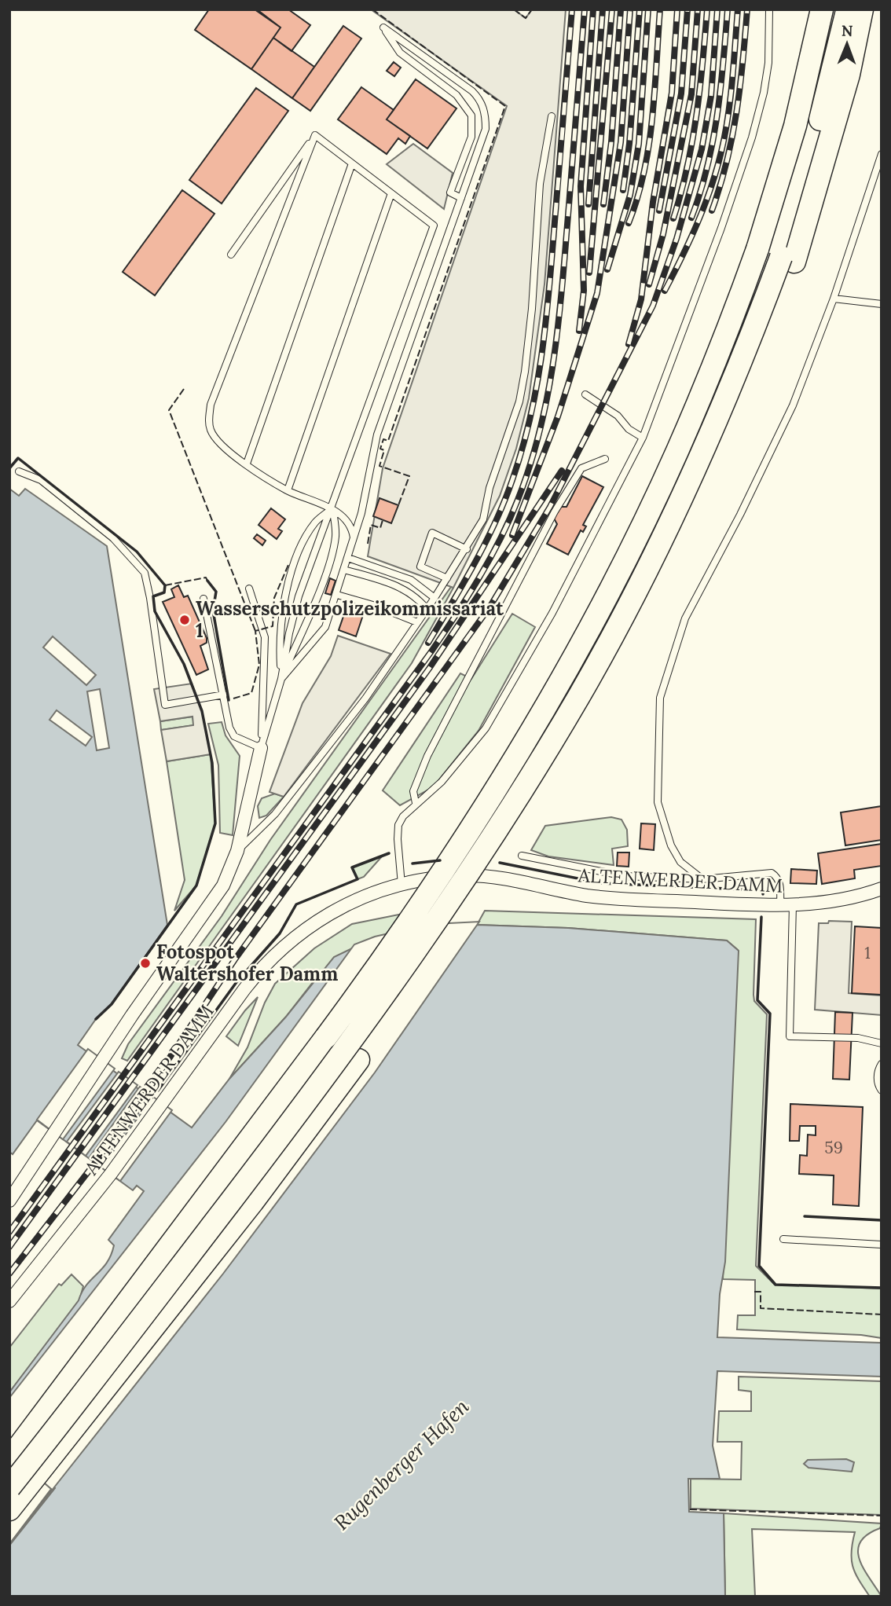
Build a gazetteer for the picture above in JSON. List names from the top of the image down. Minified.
{"streets":{"street":["ALTENWERDER DAMM"]},"water":["Rugenberger Hafen"],"places":["Wasserschutzpolizeikommissariat 1","Fotospot Waltershofer Damm"],"house_numbers":["1","59"],"north":"top"}
